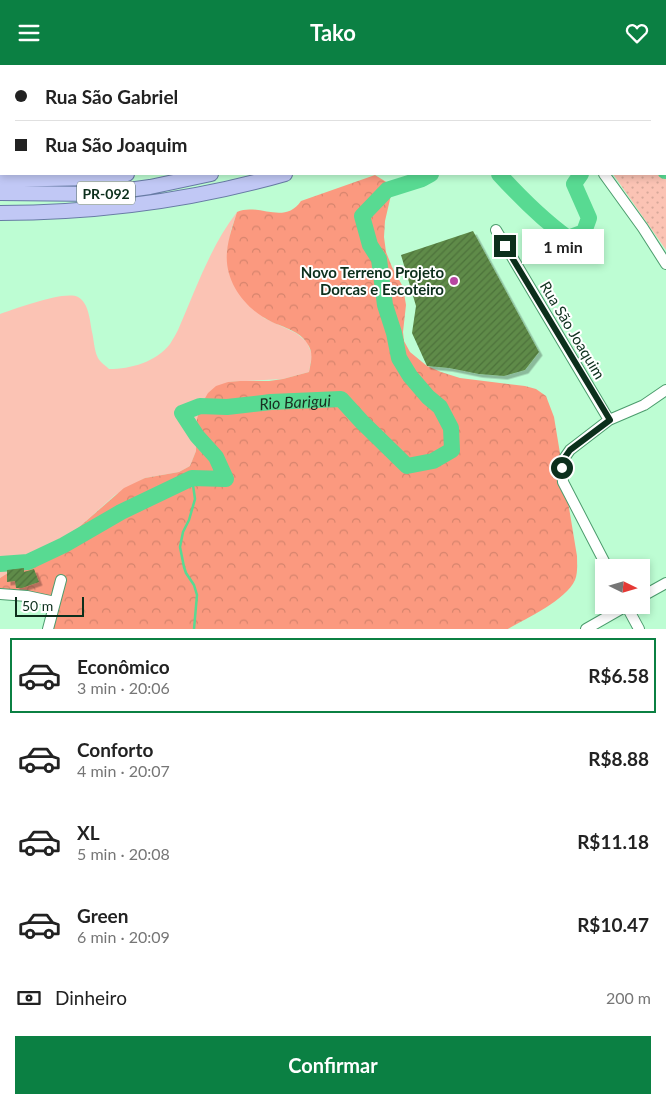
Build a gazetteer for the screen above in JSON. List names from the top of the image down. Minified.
{"streets":{"main road":["PR-092"],"street":["Rua São Joaquim"]},"water":["Rio Barigui"],"places":["Novo Terreno Projeto Dorcas e Escoteiro"],"scale_bar":"50 m","north":"right","page":{"header":"Tako","banner":["Rua São Gabriel","Rua São Joaquim"],"bubble":"1 min","scale":"50 m","list":[{"name":"Econômico","note":"3 min · 20:06","value":"R$6.58"},{"name":"Conforto","note":"4 min · 20:07","value":"R$8.88"},{"name":"XL","note":"5 min · 20:08","value":"R$11.18"},{"name":"Green","note":"6 min · 20:09","value":"R$10.47"}],"pay":["Dinheiro","200 m"],"buttons":"Confirmar"}}
